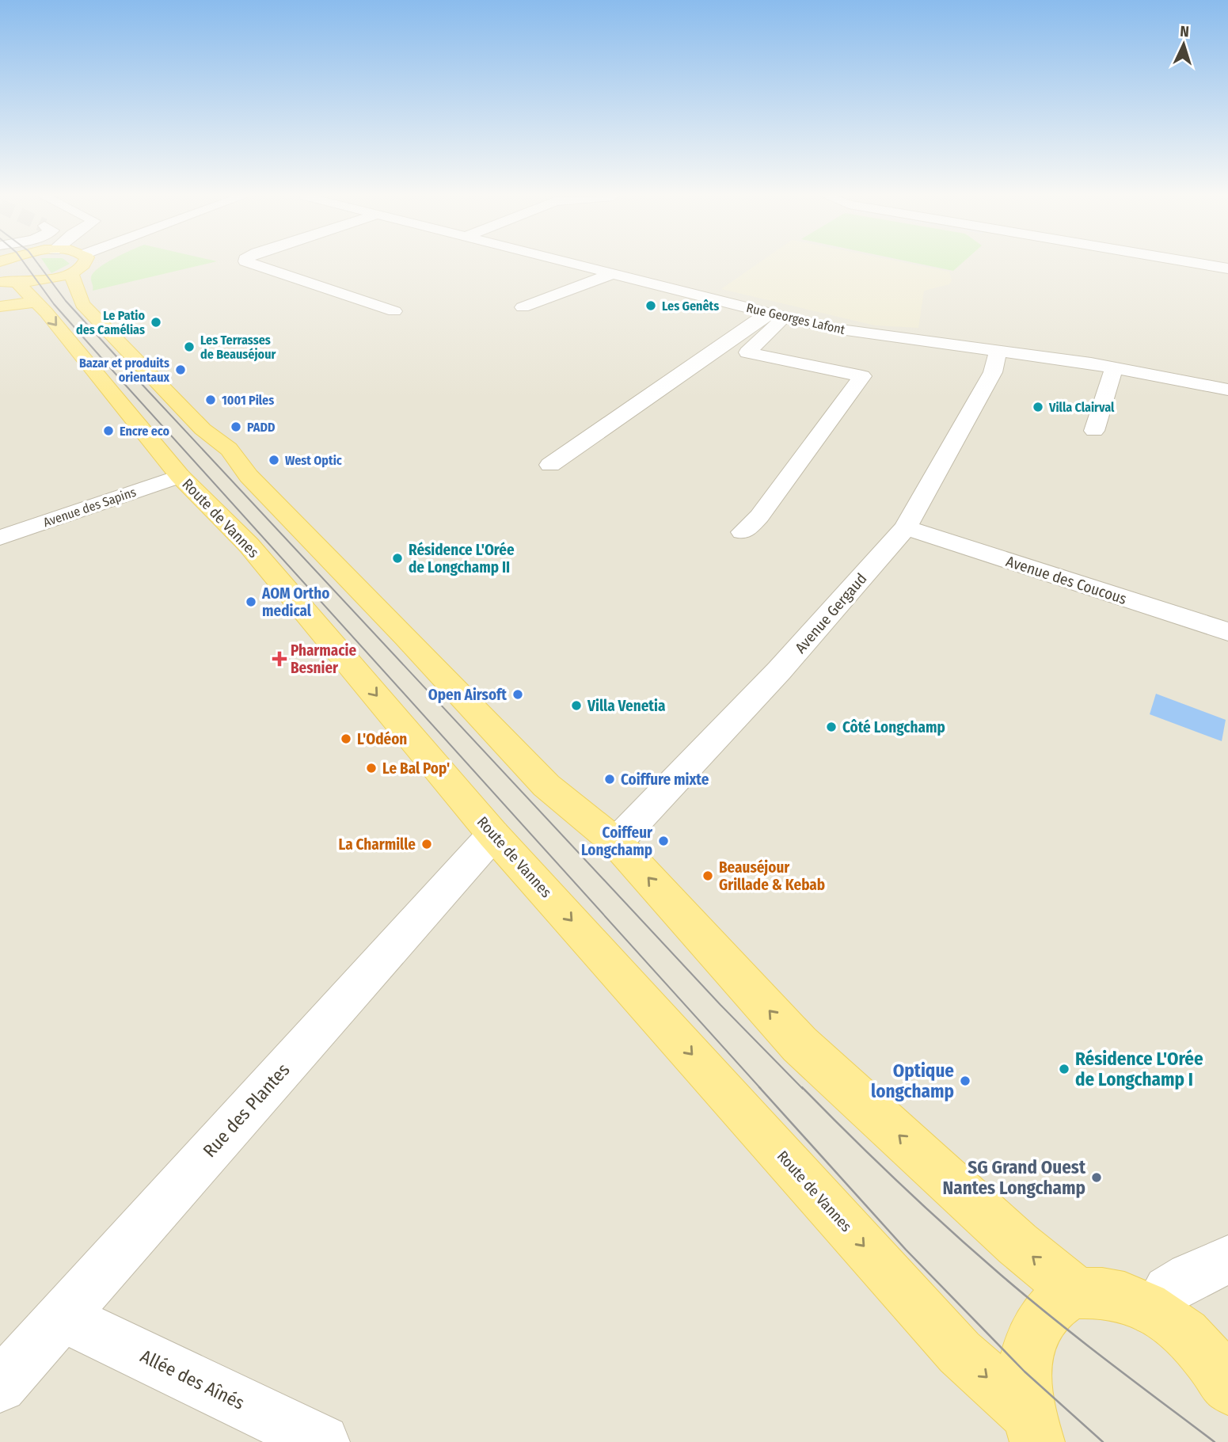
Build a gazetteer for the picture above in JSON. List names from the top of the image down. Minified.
{"streets":{"main road":["Route de Vannes"],"street":["Rue Georges Lafont","Avenue des Sapins","Avenue des Coucous","Avenue Gergaud","Rue des Plantes","Allée des Aînés"]},"crossings":[["Rue Georges Lafont","Avenue Gergaud"],["Avenue des Sapins","Route de Vannes"],["Route de Vannes","Rue des Plantes"],["Avenue des Coucous","Avenue Gergaud"],["Rue des Plantes","Allée des Aînés"]],"places":{"other":["Les Genêts","Le Patio des Camélias","Les Terrasses de Beauséjour","Bazar et produits orientaux","1001 Piles","Villa Clairval","PADD","Encre eco","West Optic","Résidence L'Orée de Longchamp II","AOM Ortho medical","Open Airsoft","Villa Venetia","Côté Longchamp","L'Odéon","Le Bal Pop'","Coiffure mixte","Coiffeur Longchamp","La Charmille","Beauséjour Grillade & Kebab","Résidence L'Orée de Longchamp I","Optique longchamp","SG Grand Ouest Nantes Longchamp"],"health":["Pharmacie Besnier"]},"north":"top"}
